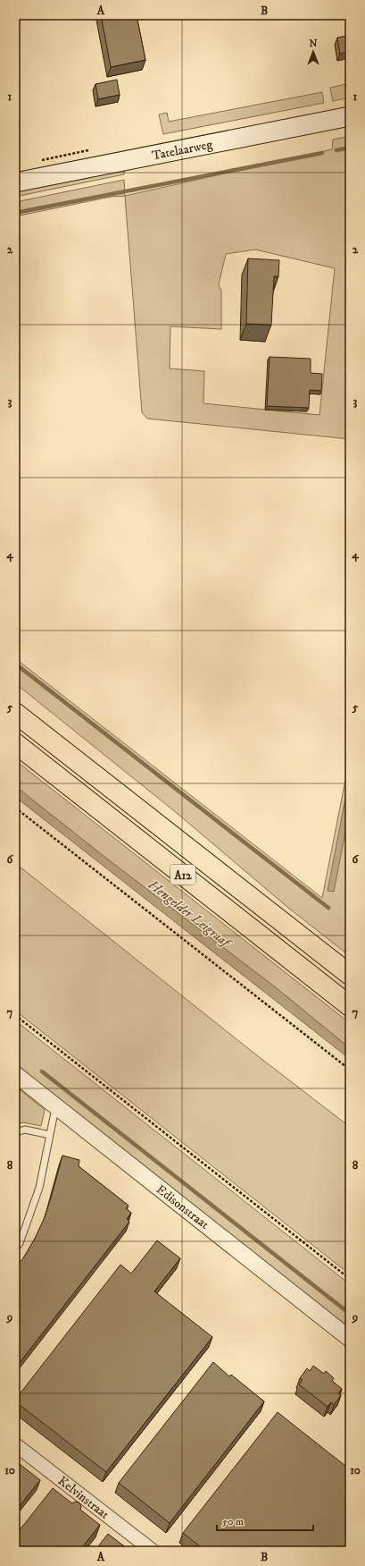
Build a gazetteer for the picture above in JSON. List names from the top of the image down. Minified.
{"streets":{"highway":["A12"],"main road":["Tatelaarweg"],"street":["Edisonstraat","Kelvinstraat"]},"water":["Hengelder Leigraaf"],"scale_bar":"50 m","north":"top","grid":{"columns":["A","B"],"rows":["1","2","3","4","5","6","7","8","9","10"]}}
